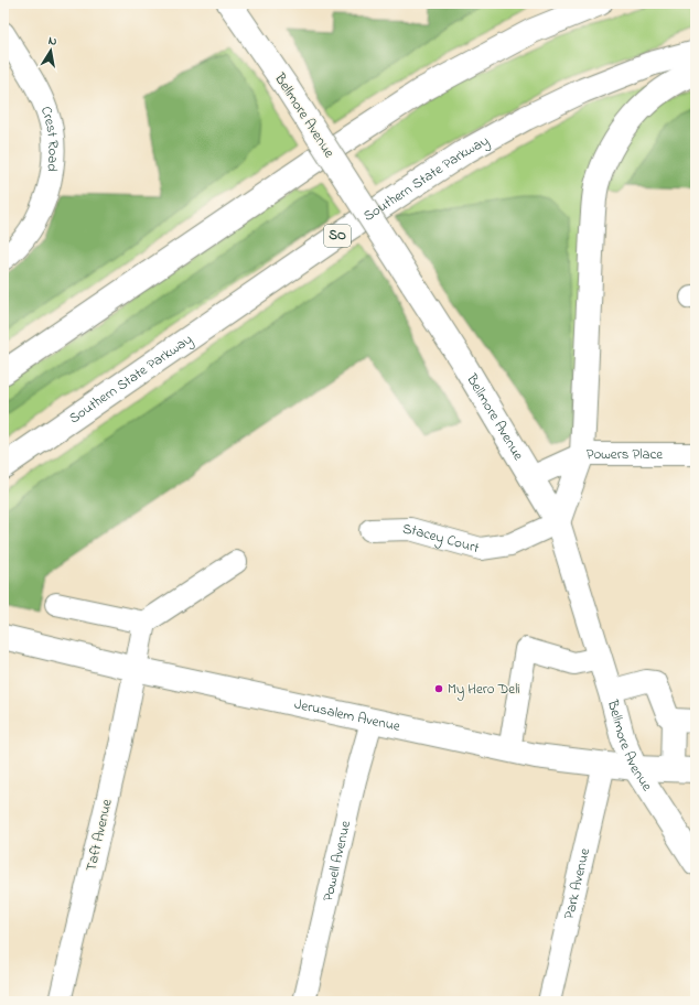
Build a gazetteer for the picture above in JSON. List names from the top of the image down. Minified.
{"streets":{"main road":["Bellmore Avenue","Southern State Parkway","SO","Jerusalem Avenue"],"street":["Crest Road","Powers Place","Stacey Court","Taft Avenue","Powell Avenue","Park Avenue"]},"crossings":[["Bellmore Avenue","Powers Place"],["Bellmore Avenue","Stacey Court"],["Bellmore Avenue","Jerusalem Avenue"],["Jerusalem Avenue","Taft Avenue"],["Jerusalem Avenue","Powell Avenue"],["Jerusalem Avenue","Park Avenue"]],"places":["My Hero Deli"],"north":"top"}
